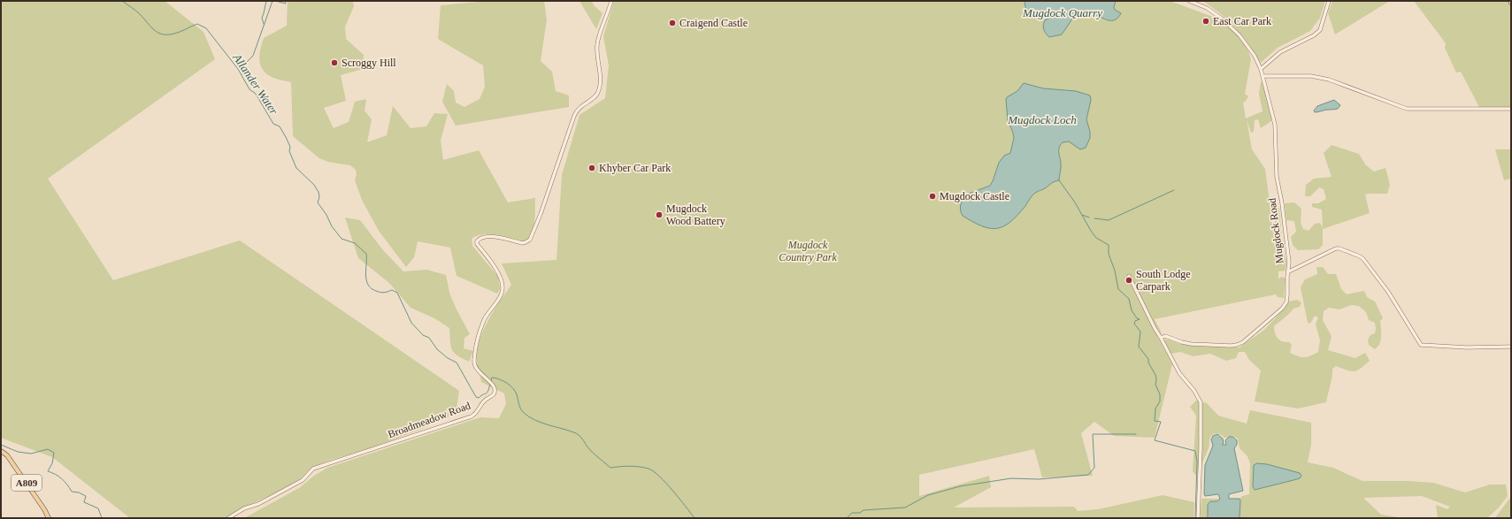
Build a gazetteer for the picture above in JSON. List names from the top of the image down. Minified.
{"streets":{"main road":["A809"],"street":["Mugdock Road","Broadmeadow Road"]},"water":["Mugdock Quarry","Allander Water","Mugdock Loch"],"parks":["Mugdock Country Park"],"places":["East Car Park","Craigend Castle","Scroggy Hill","Khyber Car Park","Mugdock Castle","Mugdock Wood Battery","South Lodge Carpark"]}
